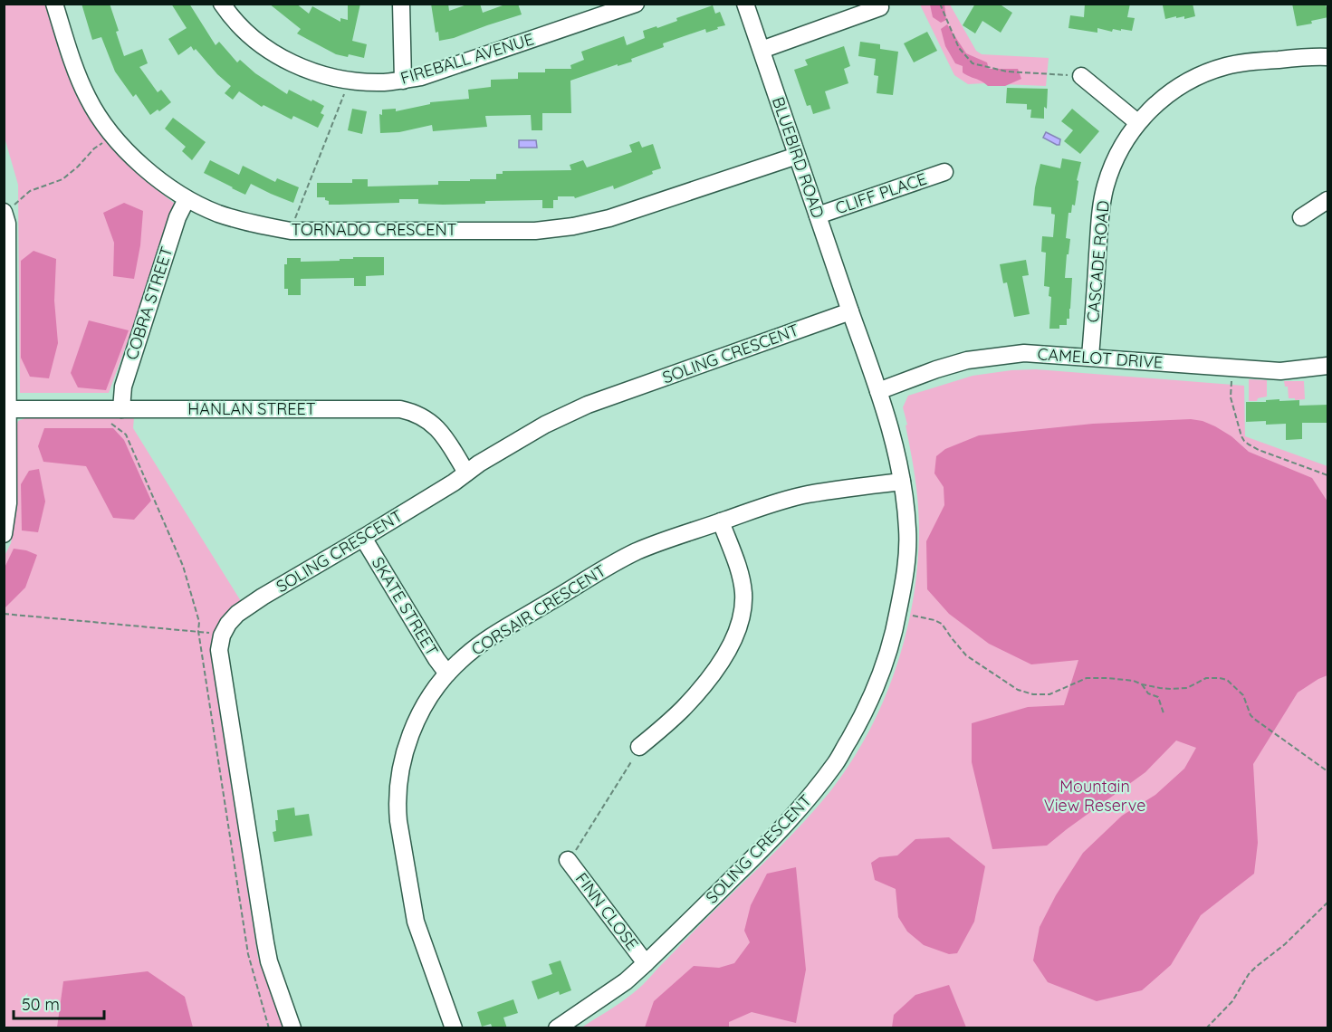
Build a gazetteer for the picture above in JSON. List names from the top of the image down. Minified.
{"streets":{"street":["FIREBALL AVENUE","BLUEBIRD ROAD","CLIFF PLACE","TORNADO CRESCENT","CASCADE ROAD","COBRA STREET","SOLING CRESCENT","CAMELOT DRIVE","HANLAN STREET","SKATE STREET","CORSAIR CRESCENT","FINN CLOSE"]},"crossings":[["BLUEBIRD ROAD","CLIFF PLACE"],["BLUEBIRD ROAD","TORNADO CRESCENT"],["BLUEBIRD ROAD","SOLING CRESCENT"],["TORNADO CRESCENT","COBRA STREET"],["CASCADE ROAD","CAMELOT DRIVE"],["COBRA STREET","HANLAN STREET"],["SOLING CRESCENT","CAMELOT DRIVE"],["SOLING CRESCENT","HANLAN STREET"],["SOLING CRESCENT","SKATE STREET"],["SOLING CRESCENT","CORSAIR CRESCENT"],["SOLING CRESCENT","FINN CLOSE"],["SKATE STREET","CORSAIR CRESCENT"]],"parks":["Mountain View Reserve"],"scale_bar":"50 m"}
